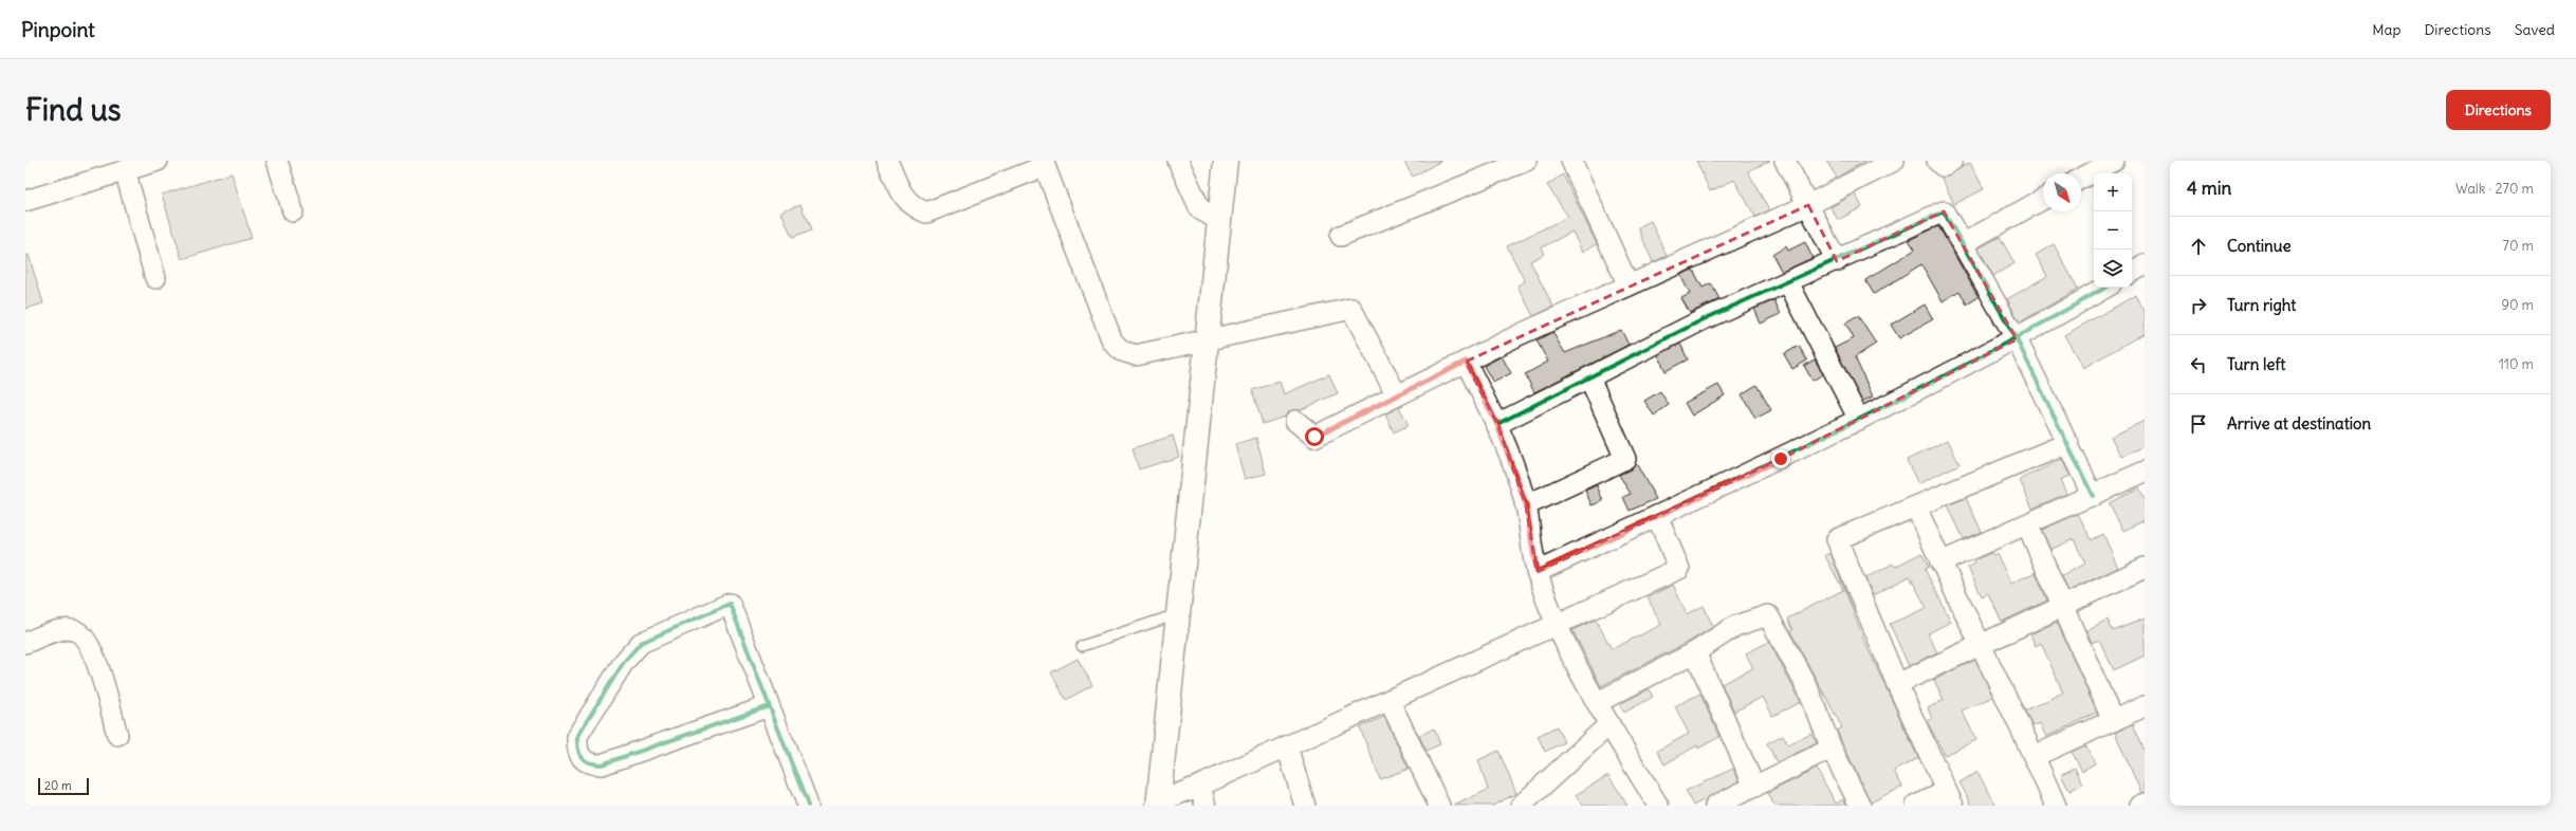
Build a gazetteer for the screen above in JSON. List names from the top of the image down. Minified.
{"scale_bar":"20 m","north":"bottom right","page":{"header":"Pinpoint","nav":["Map","Directions","Saved"],"buttons":"Directions","title":"Find us","heading":["4 min","Walk · 270 m"],"map_buttons":["+","−"],"list":[["Continue","70 m"],["Turn right","90 m"],["Turn left","110 m"],"Arrive at destination"],"scale":"20 m"}}
